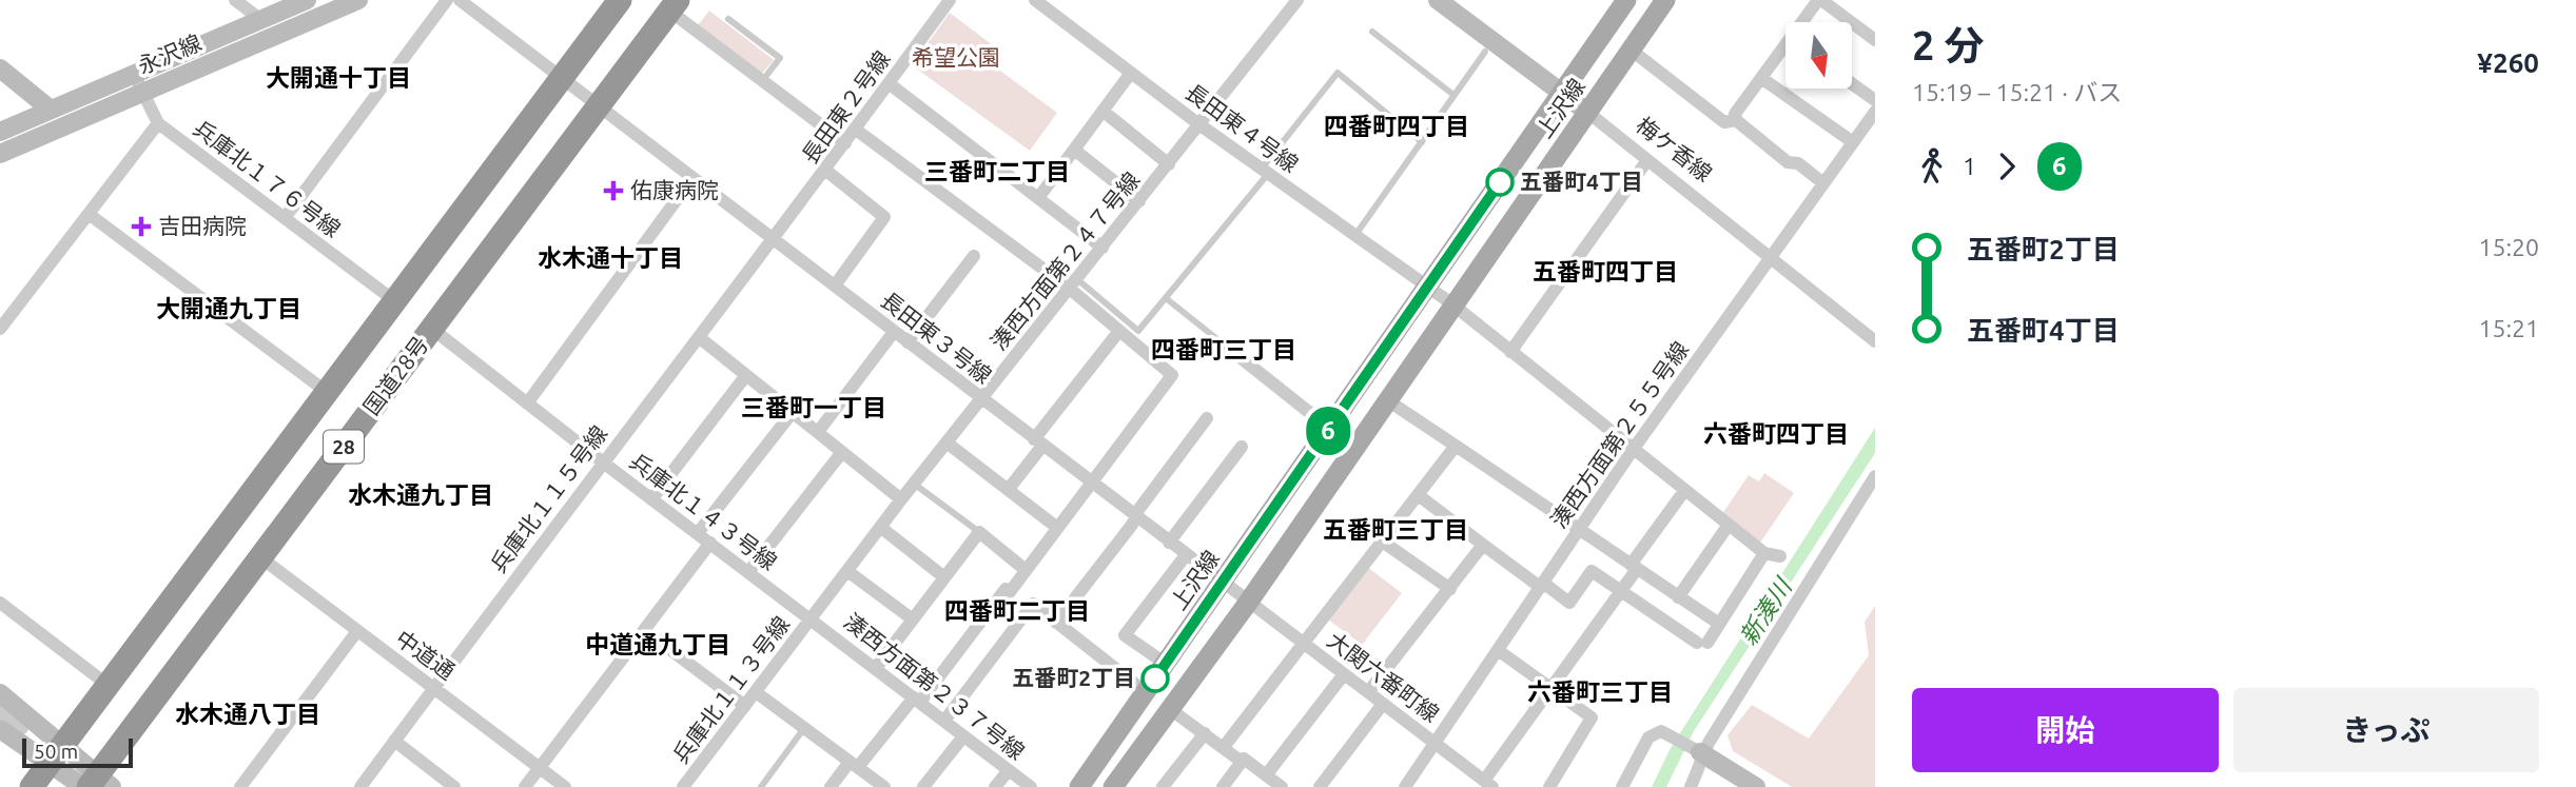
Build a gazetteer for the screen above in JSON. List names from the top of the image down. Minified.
{"streets":{"highway":["国道28号","28"],"main road":["上沢線"],"street":["永沢線","長田東２号線","長田東４号線","梅ケ香線","兵庫北１７６号線","湊西方面第２４７号線","長田東３号線","湊西方面第２５５号線","兵庫北１１５号線","兵庫北１４３号線","中道通","大関六番町線","湊西方面第２３７号線","兵庫北１１３号線"]},"crossings":[["永沢線","兵庫北１７６号線"],["長田東２号線","長田東３号線"],["長田東２号線","兵庫北１１５号線"],["上沢線","長田東４号線"],["上沢線","梅ケ香線"],["上沢線","長田東３号線"],["上沢線","大関六番町線"],["長田東４号線","湊西方面第２４７号線"],["長田東４号線","湊西方面第２５５号線"],["梅ケ香線","湊西方面第２５５号線"],["兵庫北１７６号線","国道28号"],["湊西方面第２４７号線","長田東３号線"],["湊西方面第２４７号線","兵庫北１４３号線"],["湊西方面第２４７号線","湊西方面第２３７号線"],["湊西方面第２４７号線","兵庫北１１３号線"],["長田東３号線","国道28号"],["長田東３号線","兵庫北１１５号線"],["長田東３号線","大関六番町線"],["国道28号","28"],["国道28号","兵庫北１４３号線"],["国道28号","中道通"],["湊西方面第２５５号線","大関六番町線"],["兵庫北１１５号線","兵庫北１４３号線"],["兵庫北１１５号線","中道通"],["兵庫北１４３号線","湊西方面第２３７号線"],["兵庫北１４３号線","兵庫北１１３号線"],["湊西方面第２３７号線","兵庫北１１３号線"]],"districts":["大開通十丁目","四番町四丁目","三番町二丁目","水木通十丁目","五番町四丁目","大開通九丁目","四番町三丁目","三番町一丁目","六番町四丁目","水木通九丁目","五番町三丁目","四番町二丁目","中道通九丁目","六番町三丁目","水木通八丁目"],"water":["新湊川"],"parks":["希望公園"],"places":{"other":["五番町4丁目","五番町2丁目"],"health":["佑康病院","吉田病院"]},"lines":["bus line 6"],"scale_bar":"50 m","north":"bottom","page":{"on_map":"6","heading":["2 分","15:19 – 15:21 · バス","¥260"],"legs":["1","6"],"list":[{"name":"五番町2丁目","value":"15:20"},{"name":"五番町4丁目","value":"15:21"}],"buttons":["開始","きっぷ"],"scale":"50 m"}}
